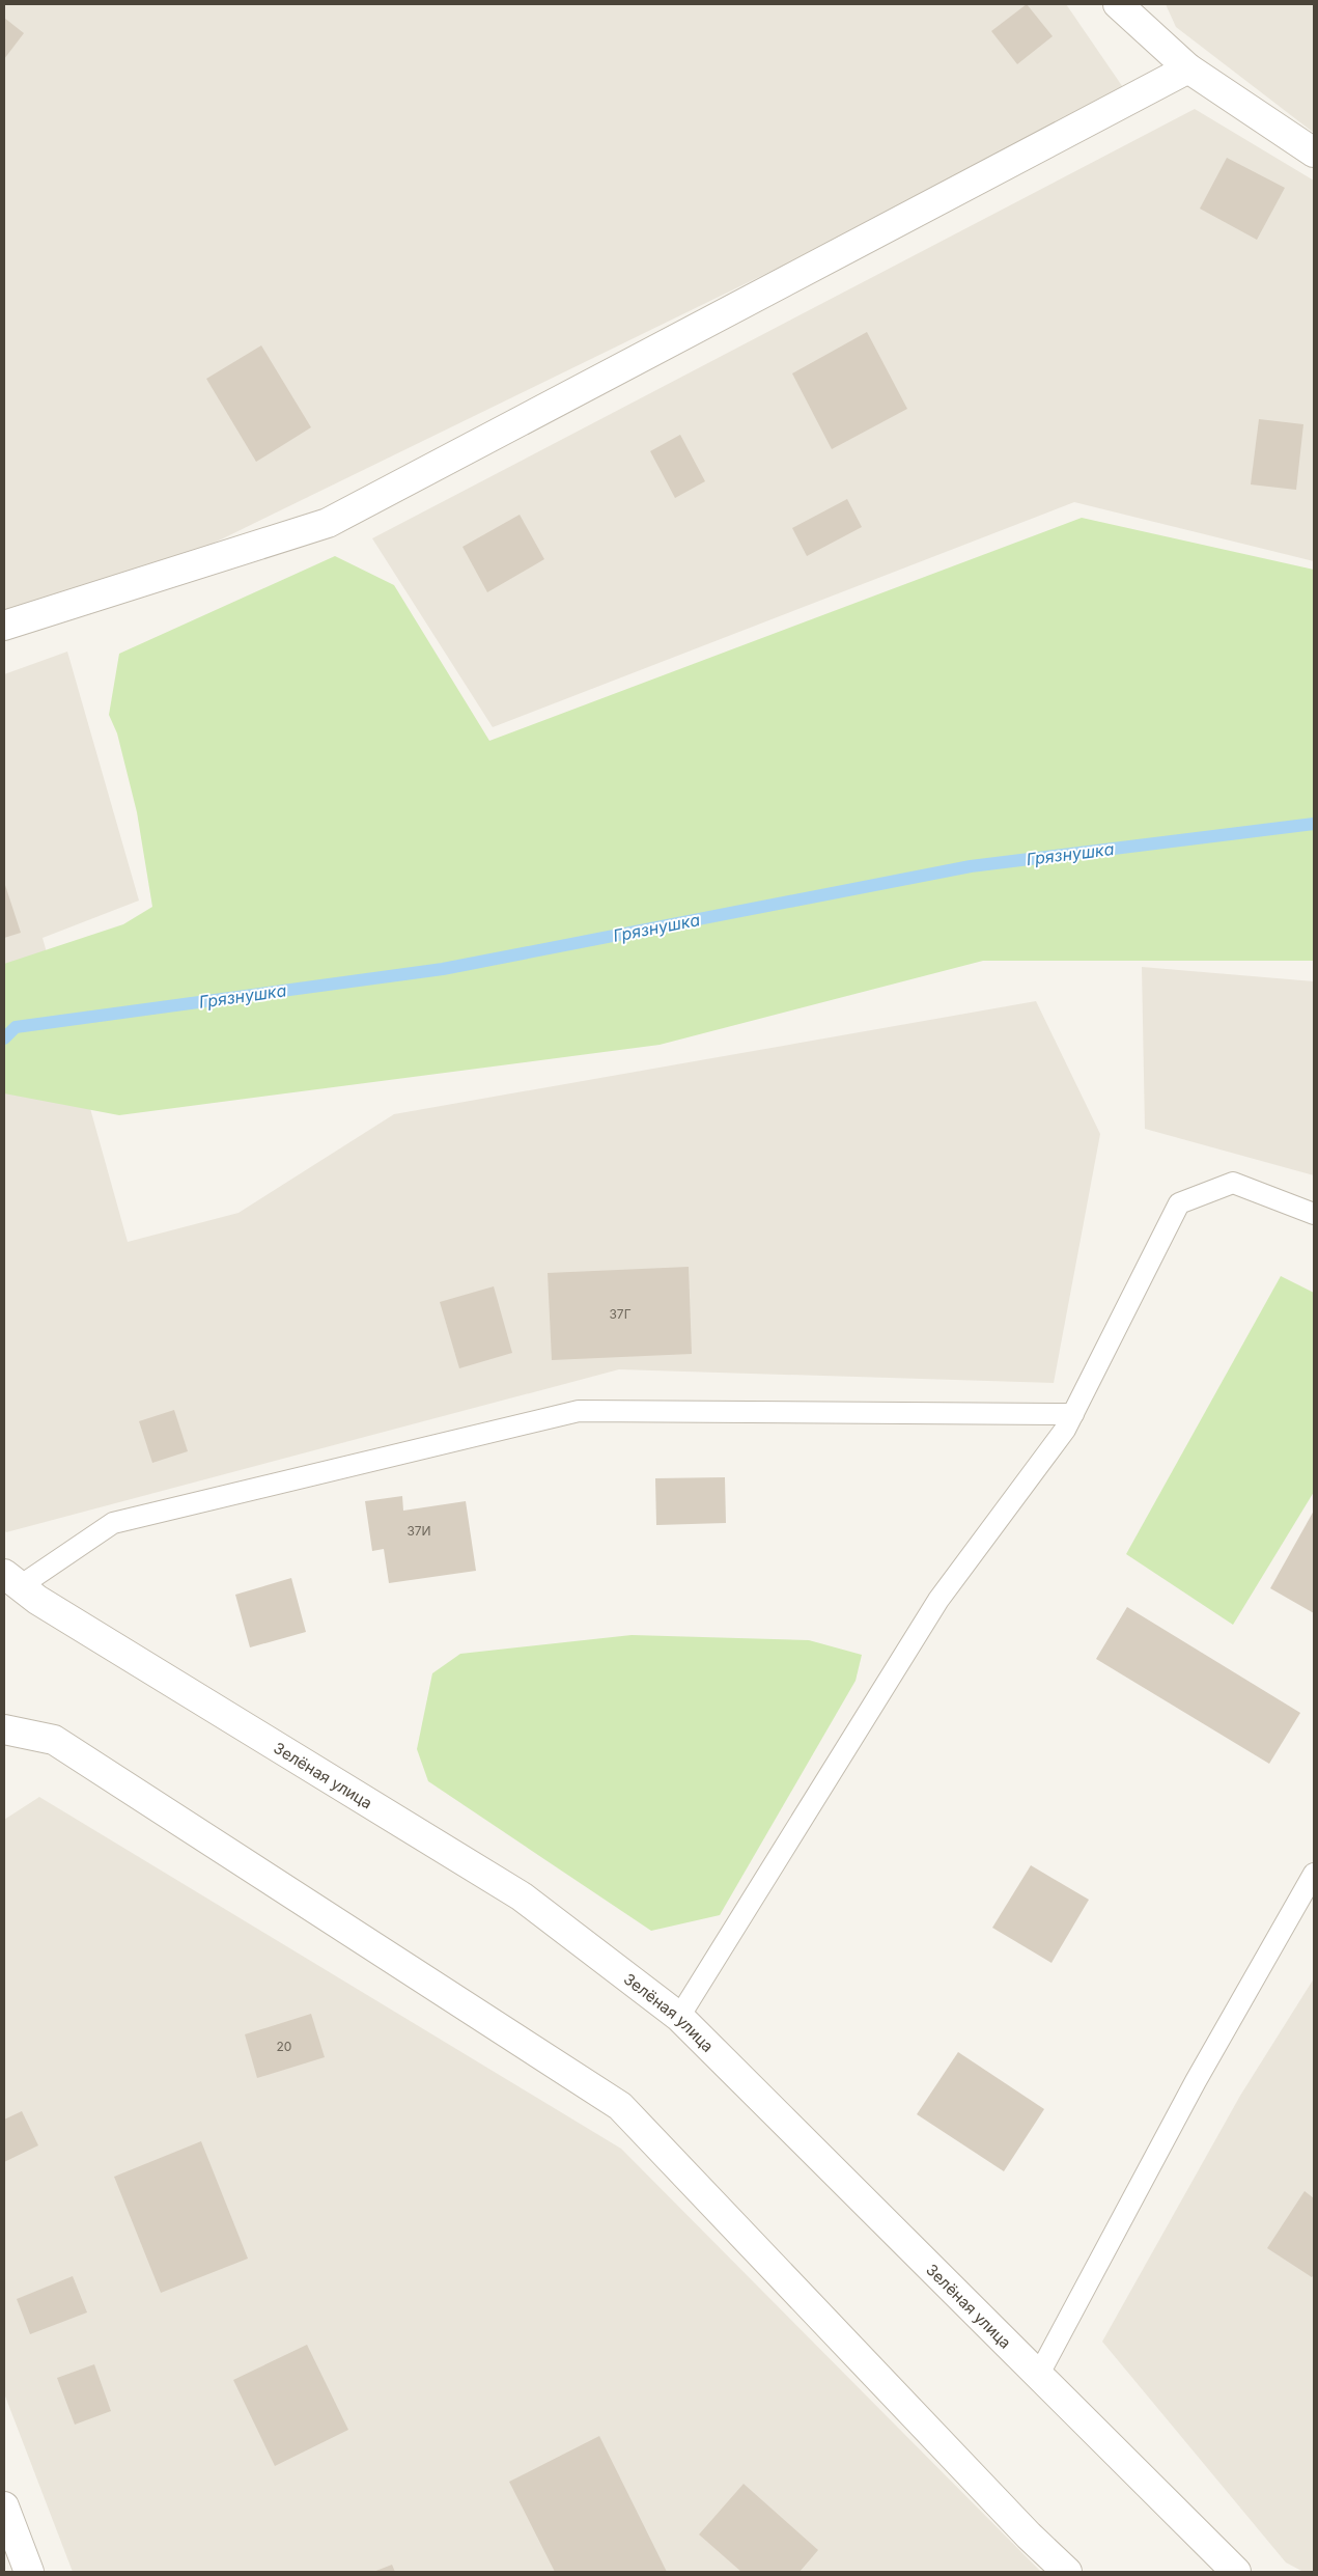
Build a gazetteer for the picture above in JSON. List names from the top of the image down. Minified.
{"streets":{"street":["Зелёная улица"]},"water":["Грязнушка"],"house_numbers":["37Г","37И","20"]}
